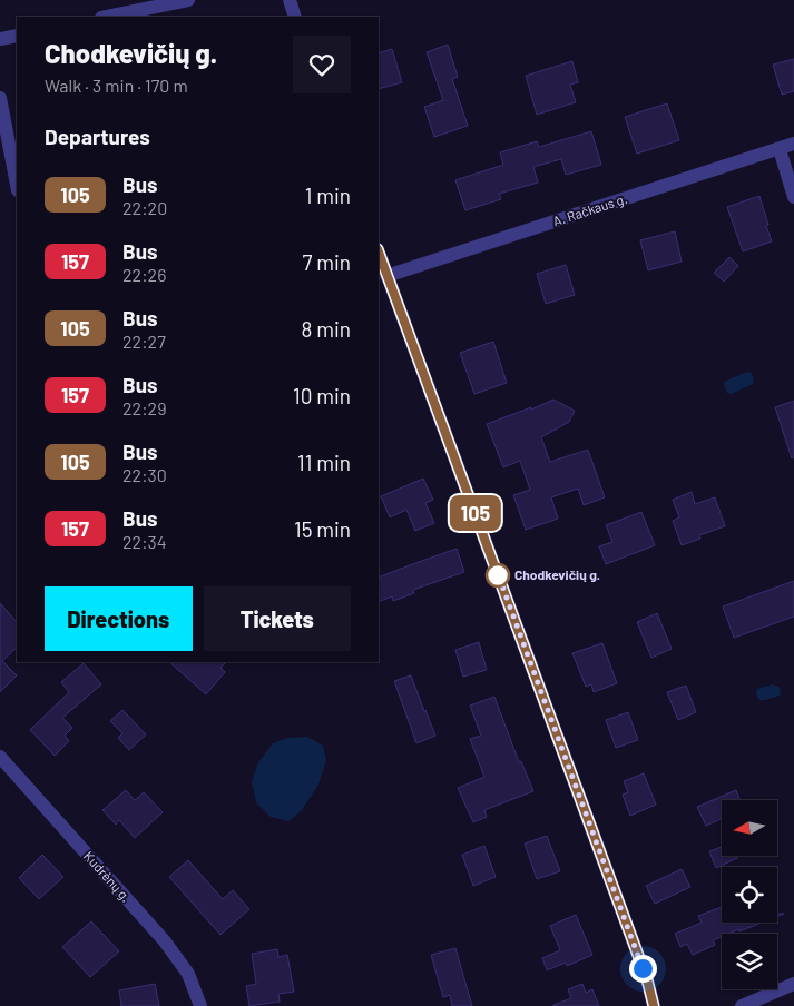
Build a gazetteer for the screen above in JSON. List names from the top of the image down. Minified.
{"streets":{"street":["A. Račkaus g.","Kudrėnų g."]},"places":["Chodkevičių g."],"lines":["bus line 105"],"north":"left","page":{"on_map":"105","heading":[["Chodkevičių g.","Walk · 3 min · 170 m"],"Departures"],"list":[{"mark":"105","name":"Bus","note":"22:20","value":"1 min"},{"mark":"157","name":"Bus","note":"22:26","value":"7 min"},{"mark":"105","name":"Bus","note":"22:27","value":"8 min"},{"mark":"157","name":"Bus","note":"22:29","value":"10 min"},{"mark":"105","name":"Bus","note":"22:30","value":"11 min"},{"mark":"157","name":"Bus","note":"22:34","value":"15 min"}],"buttons":["Directions","Tickets"]}}
